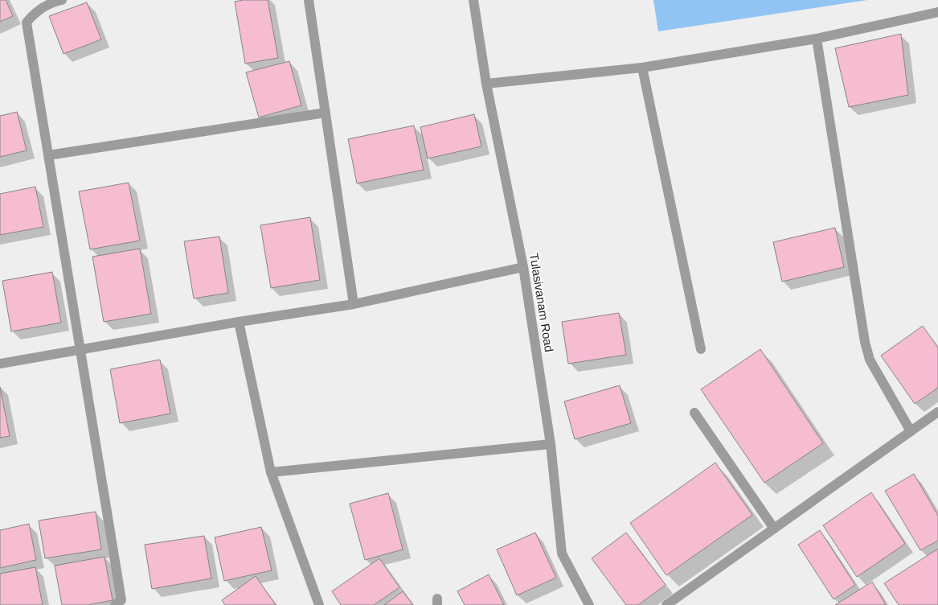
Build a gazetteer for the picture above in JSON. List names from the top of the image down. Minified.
{"streets":{"street":["Tulasivanam Road"]}}
